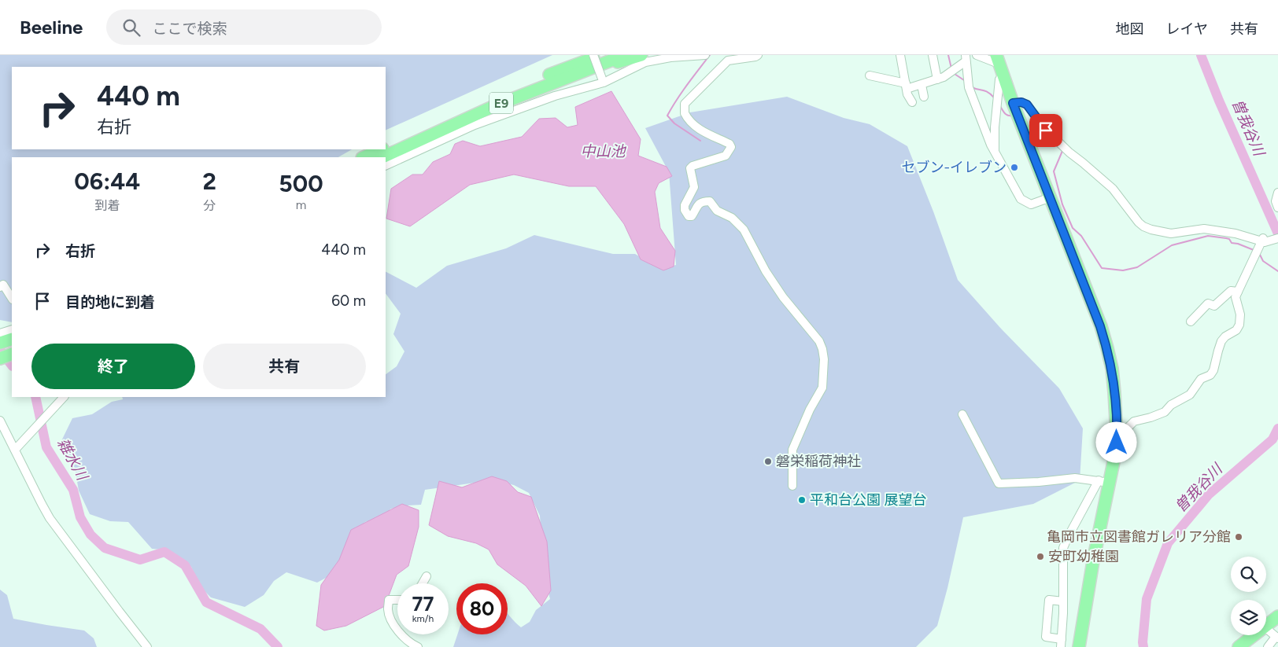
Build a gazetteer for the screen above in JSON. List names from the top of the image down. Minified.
{"streets":{"highway":["E9"]},"water":["曽我谷川","中山池","雑水川"],"places":["セブン-イレブン","磐栄稲荷神社","平和台公園 展望台","亀岡市立図書館ガレリア分館","安町幼稚園"],"page":{"header":"Beeline","search":"ここで検索","nav":["地図","レイヤ","共有"],"turn":["440 m","右折"],"eta":["06:44","到着","2","分","500","m"],"list":[{"name":"右折","value":"440 m"},{"name":"目的地に到着","value":"60 m"}],"buttons":["終了","共有"],"speed":"77 km/h","limit":"80"}}
